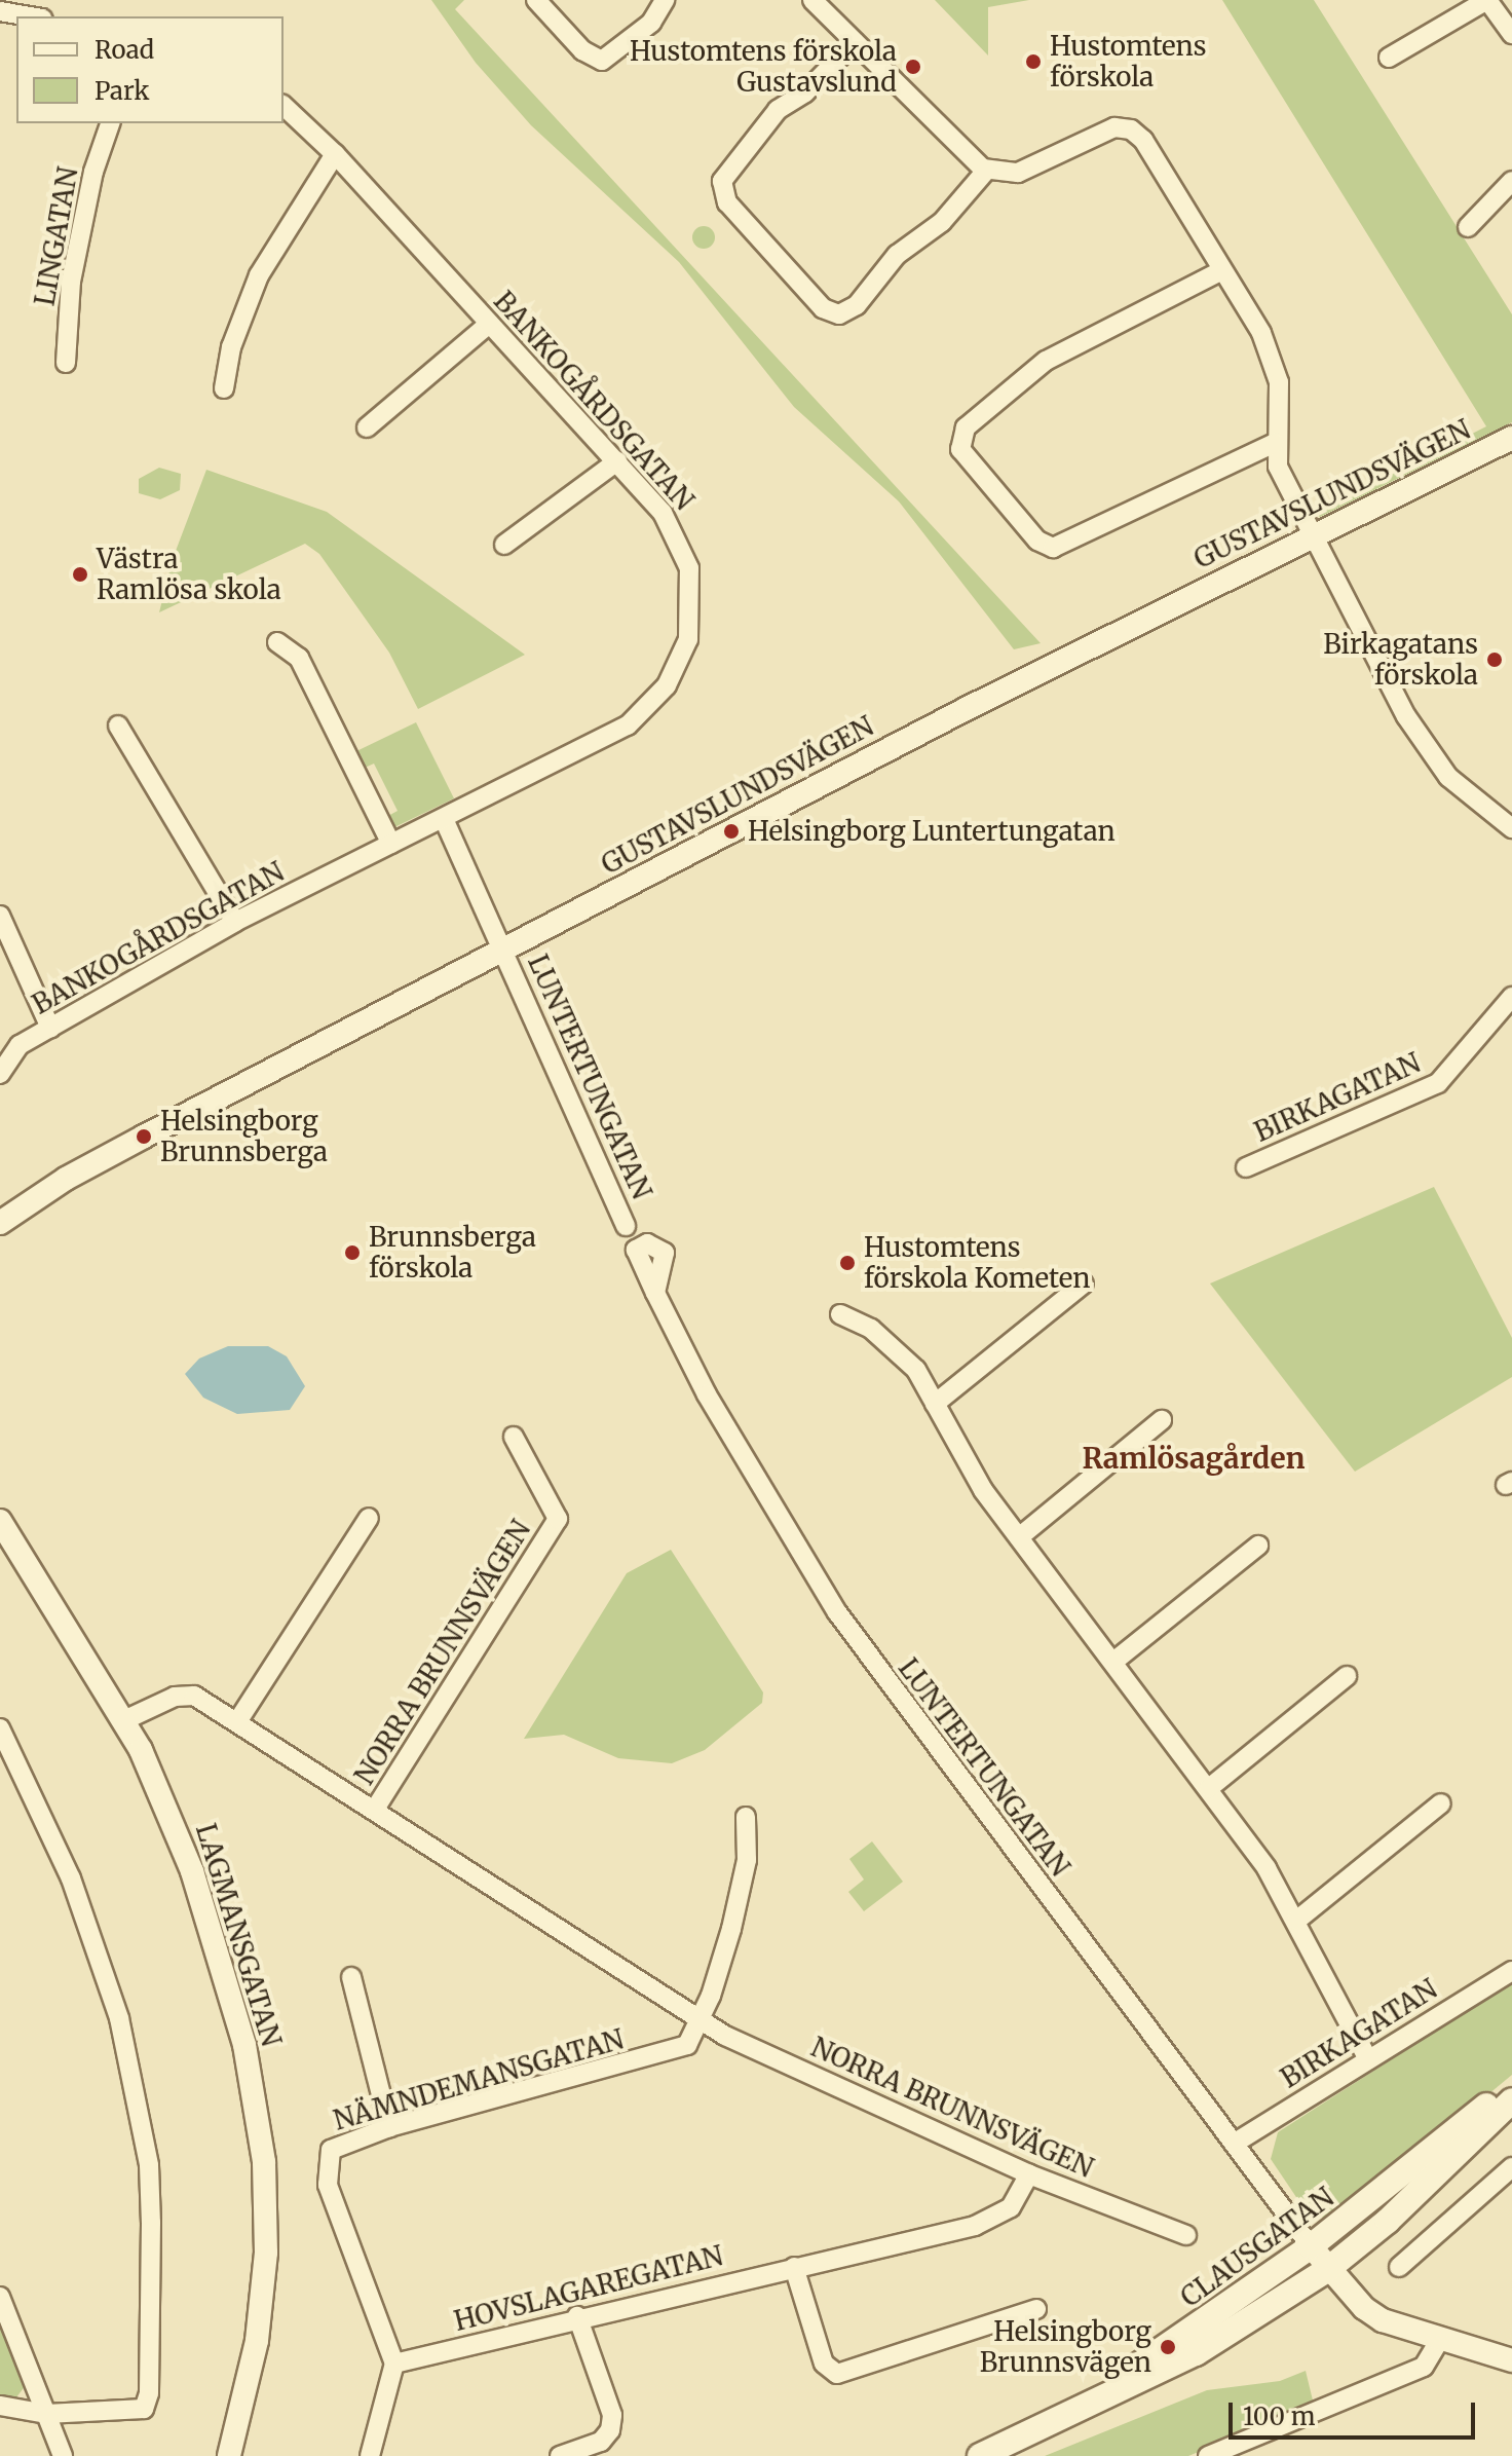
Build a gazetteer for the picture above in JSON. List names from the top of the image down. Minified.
{"streets":{"main road":["CLAUSGATAN"],"street":["LINGATAN","BANKOGÅRDSGATAN","GUSTAVSLUNDSVÄGEN","LUNTERTUNGATAN","BIRKAGATAN","NORRA BRUNNSVÄGEN","LAGMANSGATAN","NÄMNDEMANSGATAN","HOVSLAGAREGATAN"]},"crossings":[["GUSTAVSLUNDSVÄGEN","LUNTERTUNGATAN"],["LUNTERTUNGATAN","BIRKAGATAN"],["LUNTERTUNGATAN","CLAUSGATAN"],["NORRA BRUNNSVÄGEN","LAGMANSGATAN"],["NORRA BRUNNSVÄGEN","NÄMNDEMANSGATAN"],["NORRA BRUNNSVÄGEN","HOVSLAGAREGATAN"],["NÄMNDEMANSGATAN","HOVSLAGAREGATAN"]],"districts":["Ramlösagården"],"places":["Hustomtens förskola","Hustomtens förskola Gustavslund","Västra Ramlösa skola","Birkagatans förskola","Helsingborg Luntertungatan","Helsingborg Brunnsberga","Brunnsberga förskola","Hustomtens förskola Kometen","Helsingborg Brunnsvägen"],"legend":["Road","Park"],"scale_bar":"100 m"}
